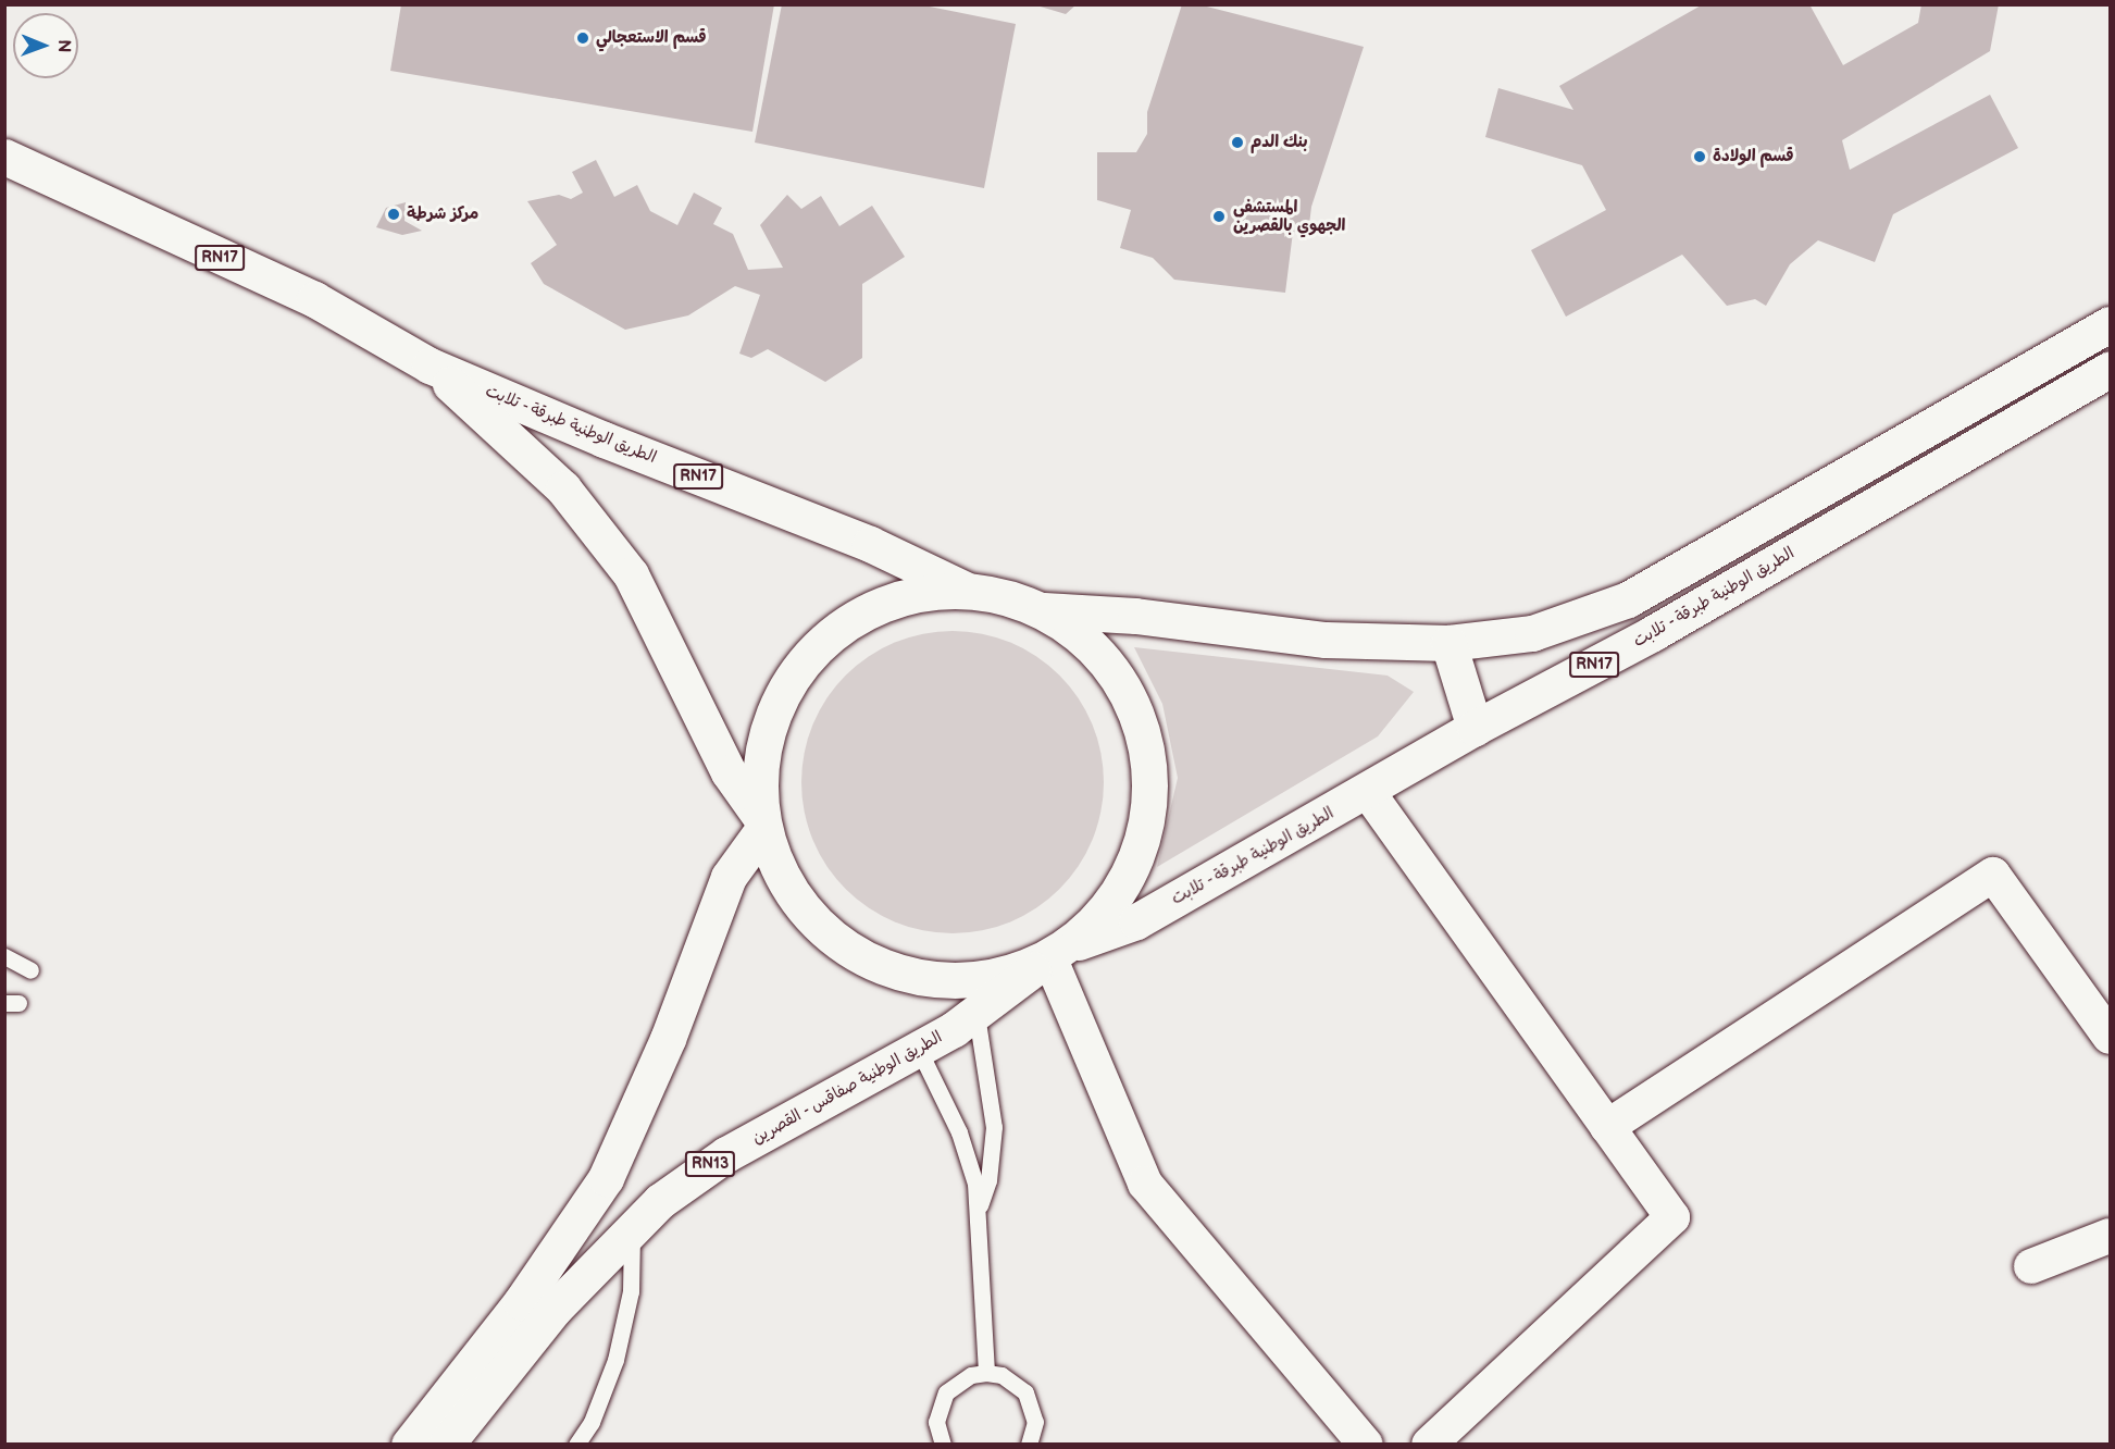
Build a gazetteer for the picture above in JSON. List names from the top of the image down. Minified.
{"streets":{"main road":["RN17","الطريق الوطنية طبرقة - تلابت","الطريق الوطنية صفاقس - القصرين","RN13"]},"crossings":[["الطريق الوطنية طبرقة - تلابت","الطريق الوطنية صفاقس - القصرين"]],"places":["قسم الاستعجالي","بنك الدم","قسم الولادة","مركز شرطة","المستشفى الجهوي بالقصرين"],"north":"right"}
